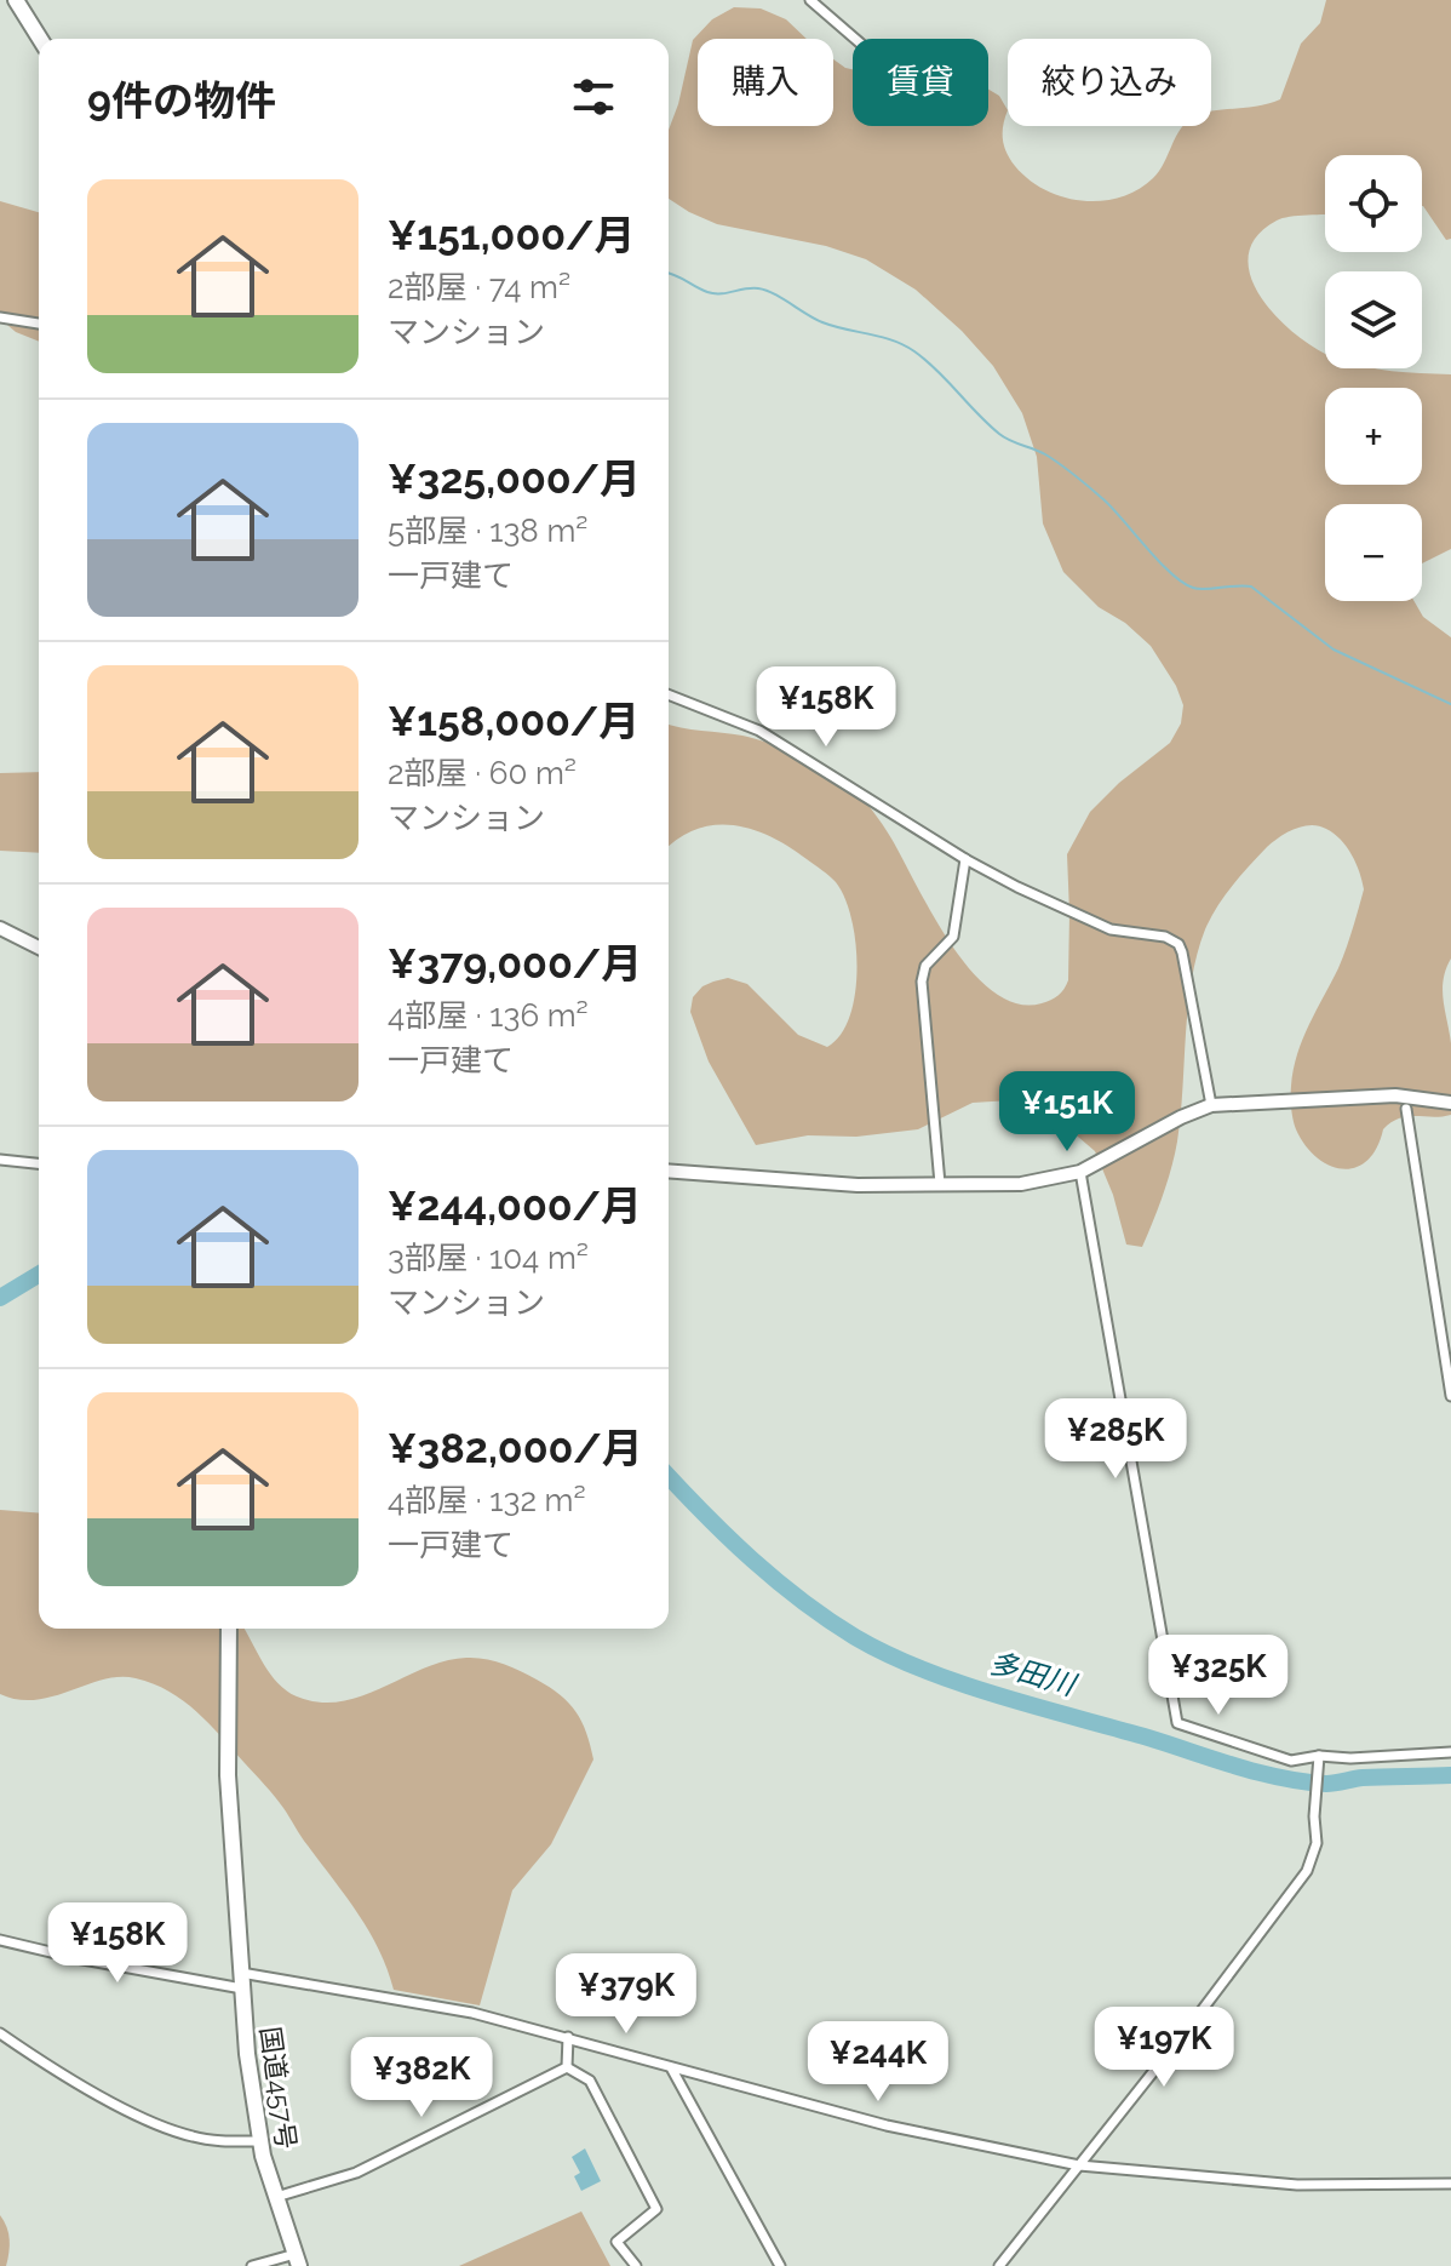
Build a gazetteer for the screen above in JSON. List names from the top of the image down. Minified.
{"streets":{"highway":["国道457号"]},"water":["多田川"],"page":{"chip":["購入","賃貸","絞り込み"],"heading":"9件の物件","map_buttons":["+","−"],"list":[{"name":"¥151,000/月","note":"2部屋 · 74 m² · マンション"},{"name":"¥325,000/月","note":"5部屋 · 138 m² · 一戸建て"},{"name":"¥158,000/月","note":"2部屋 · 60 m² · マンション"},{"name":"¥379,000/月","note":"4部屋 · 136 m² · 一戸建て"},{"name":"¥244,000/月","note":"3部屋 · 104 m² · マンション"},{"name":"¥382,000/月","note":"4部屋 · 132 m² · 一戸建て"}],"price":["¥158K","¥151K","¥285K","¥325K","¥158K","¥379K","¥197K","¥244K","¥382K"]}}
